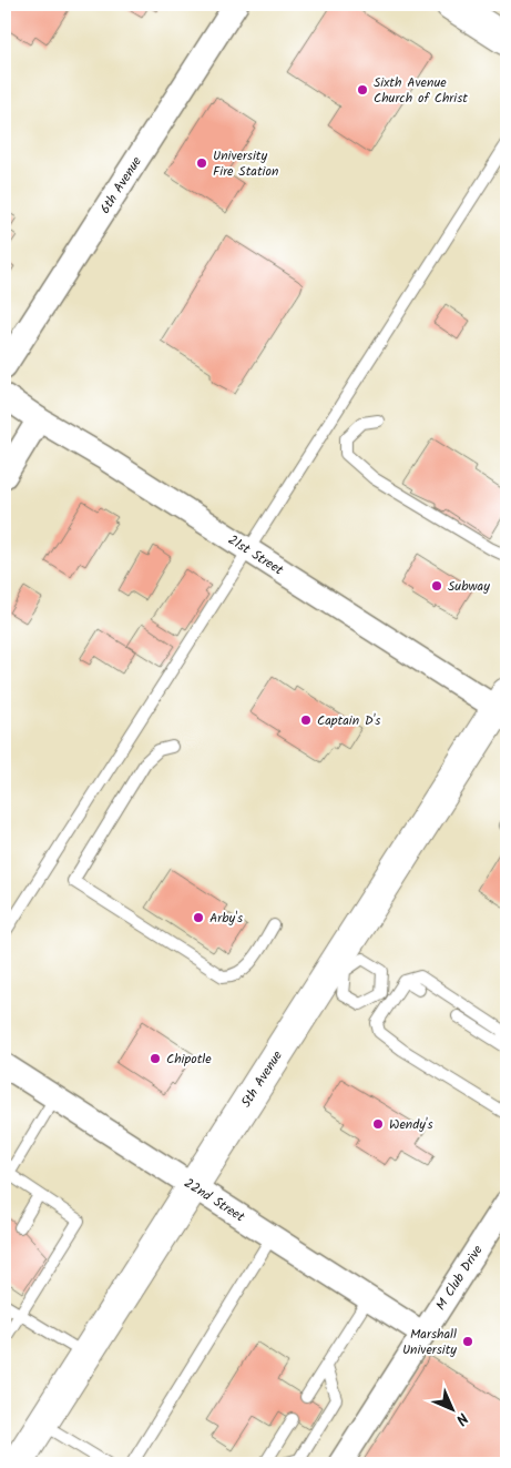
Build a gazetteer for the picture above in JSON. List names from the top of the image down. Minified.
{"streets":{"main road":["5th Avenue"],"street":["6th Avenue","21st Street","22nd Street","M Club Drive"]},"crossings":[["21st Street","5th Avenue"],["5th Avenue","22nd Street"],["22nd Street","M Club Drive"]],"places":["Sixth Avenue Church of Christ","University Fire Station","Subway","Captain D's","Arby's","Chipotle","Wendy's","Marshall University"],"north":"bottom right"}
